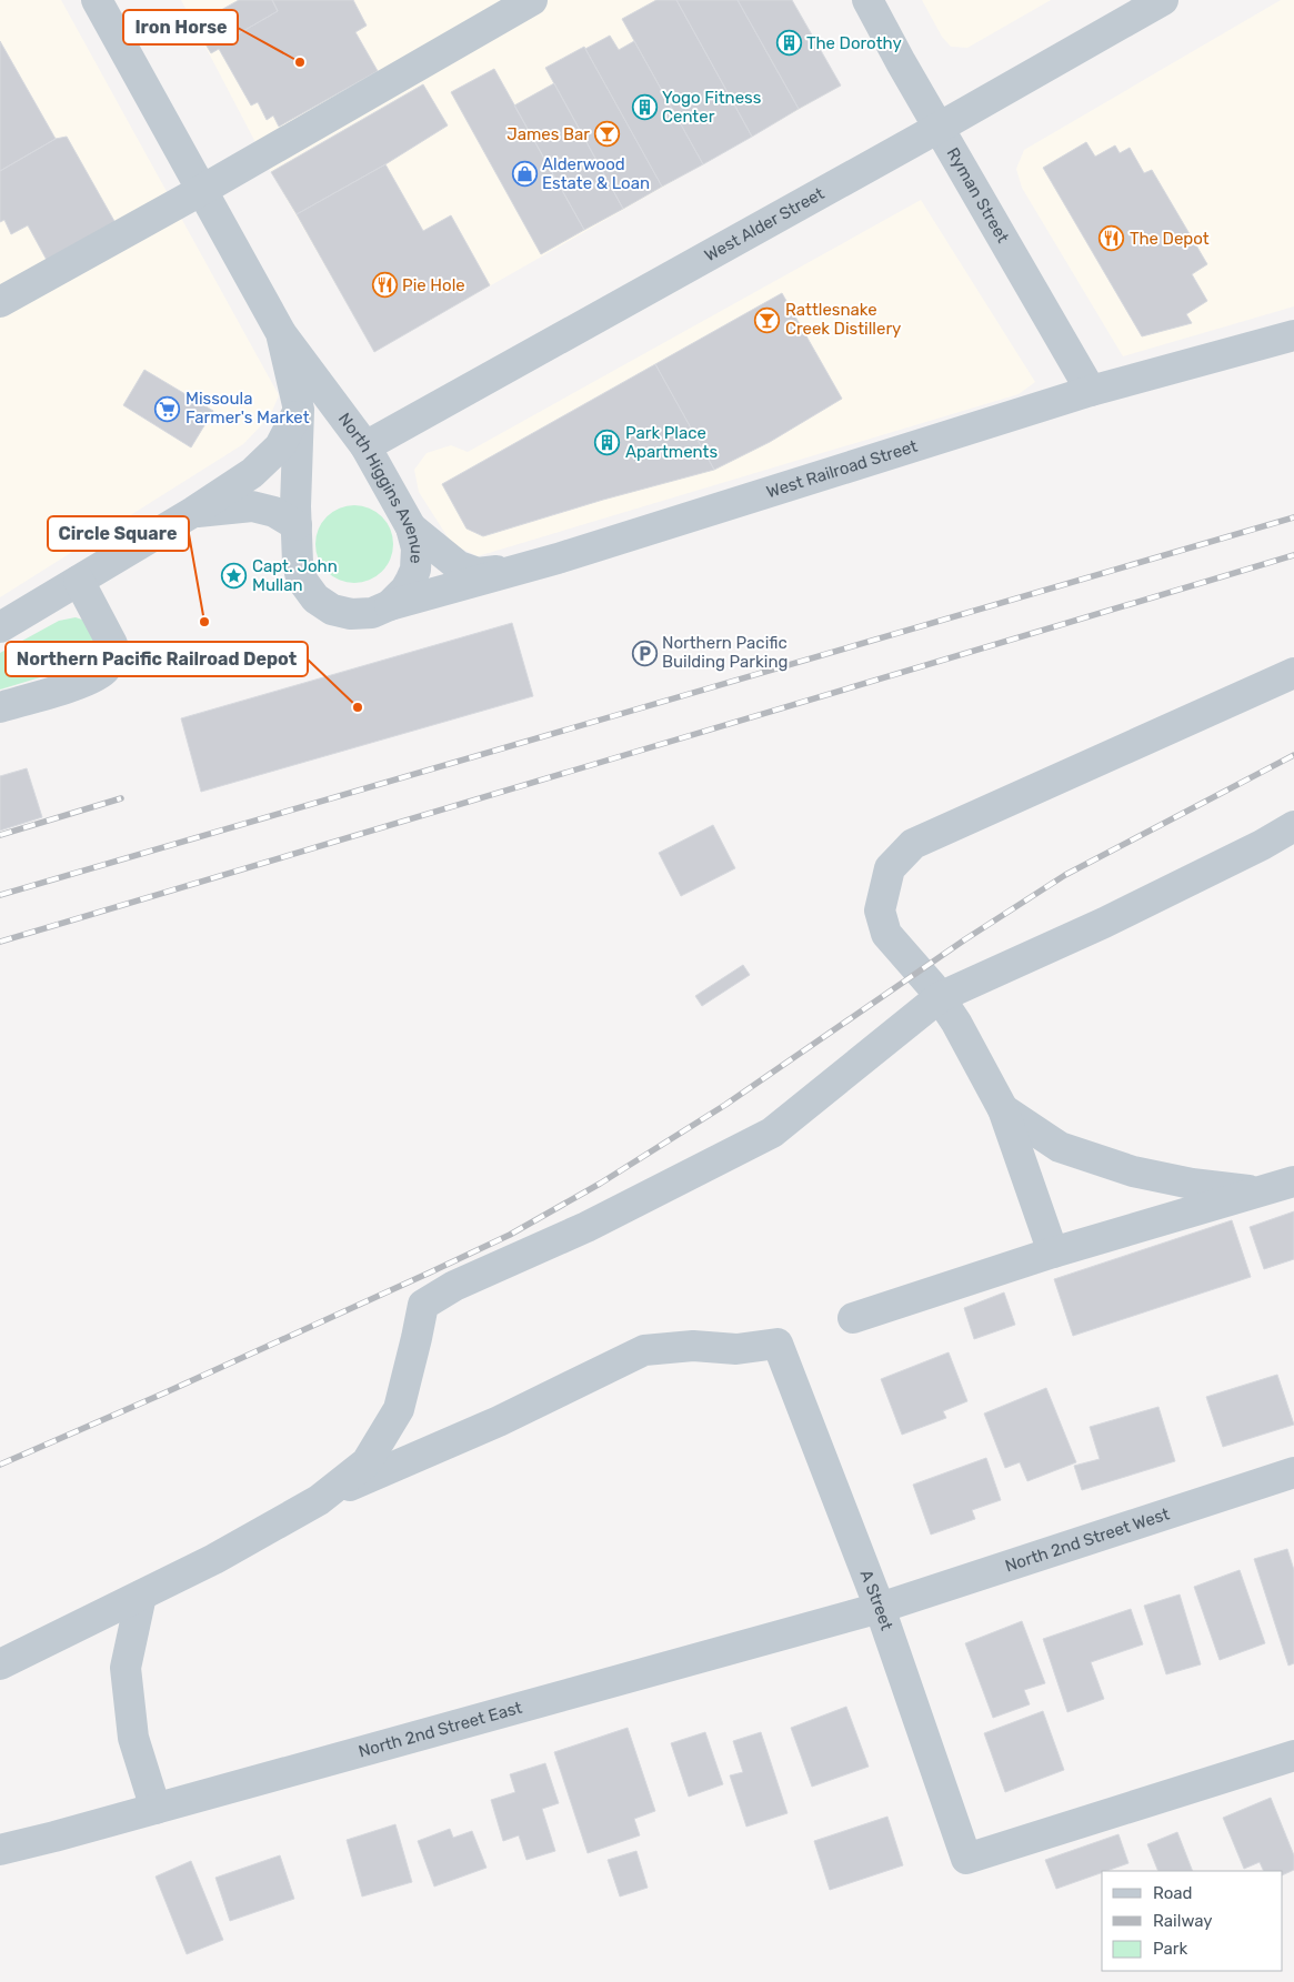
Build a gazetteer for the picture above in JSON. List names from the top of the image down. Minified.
{"streets":{"street":["Ryman Street","West Alder Street","West Railroad Street","North Higgins Avenue","North 2nd Street West","A Street","North 2nd Street East"]},"crossings":[["Ryman Street","West Alder Street"],["Ryman Street","West Railroad Street"],["West Alder Street","North Higgins Avenue"],["West Railroad Street","North Higgins Avenue"],["North 2nd Street West","A Street"],["North 2nd Street West","North 2nd Street East"],["A Street","North 2nd Street East"]],"places":{"building":["The Dorothy","Yogo Fitness Center","Park Place Apartments"],"other":["Iron Horse","Circle Square","Northern Pacific Railroad Depot"],"bar":["James Bar","Rattlesnake Creek Distillery"],"shop":["Alderwood Estate & Loan"],"restaurant":["The Depot","Pie Hole"],"supermarket":["Missoula Farmer's Market"],"place":["Capt. John Mullan"],"parking":["Northern Pacific Building Parking"]},"legend":["Road","Railway","Park"]}
